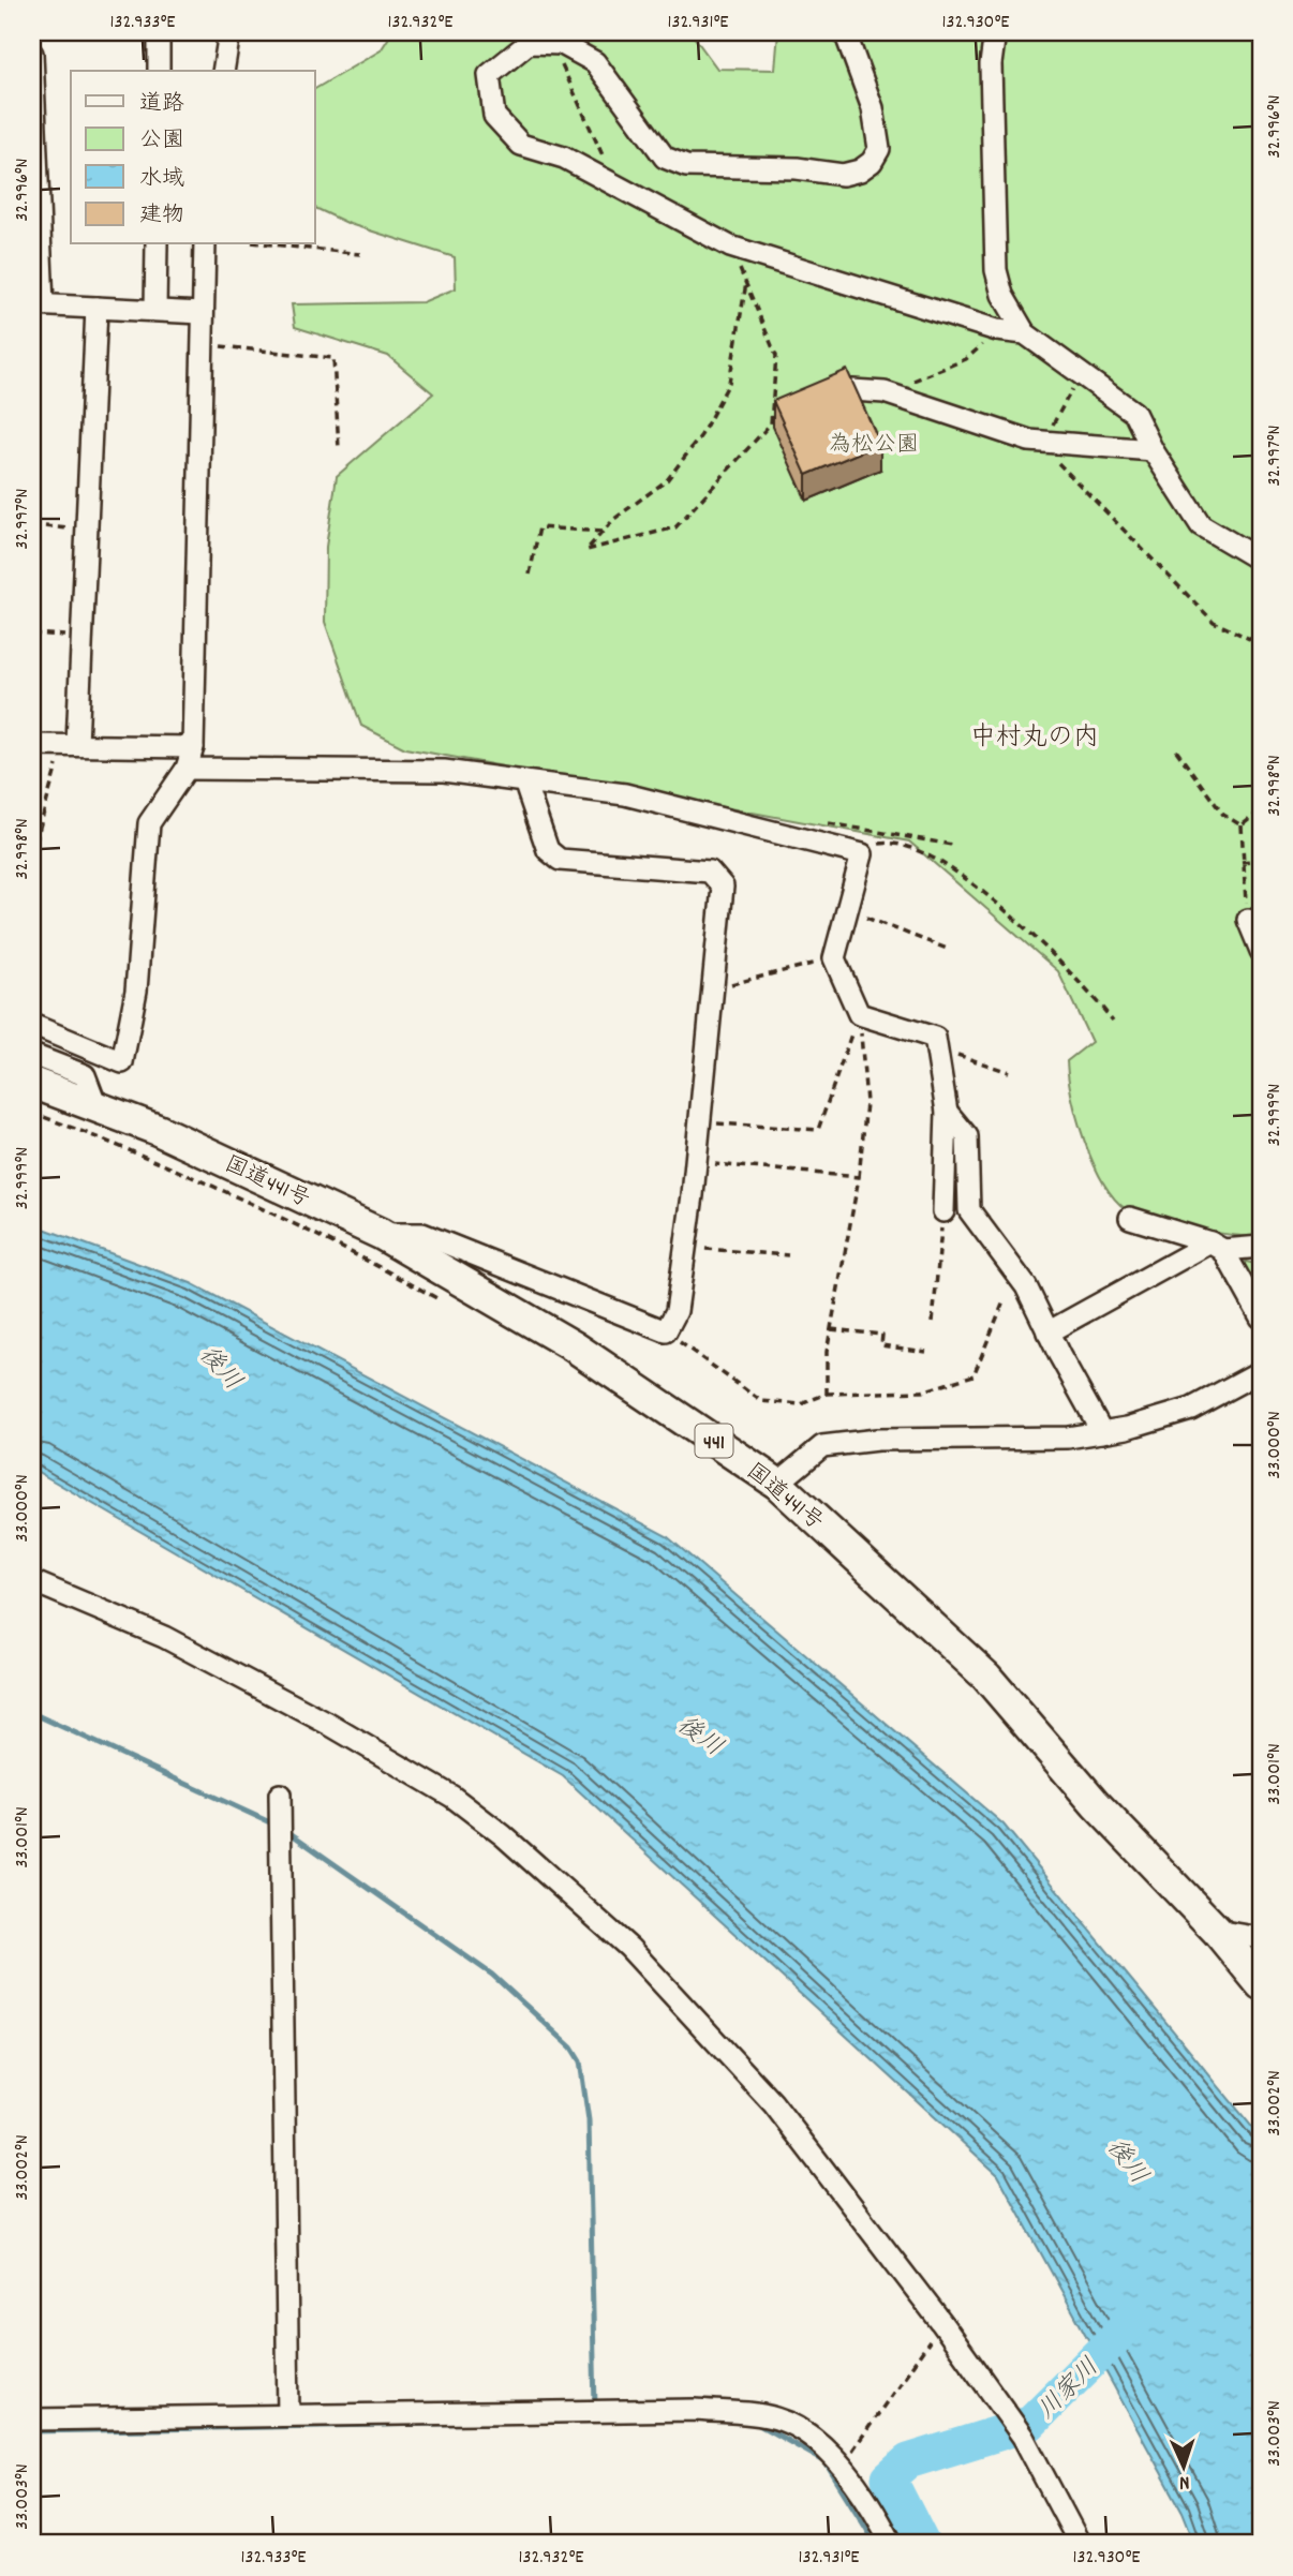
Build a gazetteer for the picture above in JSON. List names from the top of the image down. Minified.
{"streets":{"highway":["国道441号","441"]},"districts":["中村丸の内"],"water":["後川","川家川"],"parks":["為松公園"],"legend":["道路","公園","水域","建物"],"north":"bottom","coordinates":["132.933°E","132.932°E","132.931°E","132.930°E","32.996°N","32.997°N","32.998°N","32.999°N","33.000°N","33.001°N","33.002°N","33.003°N"]}
